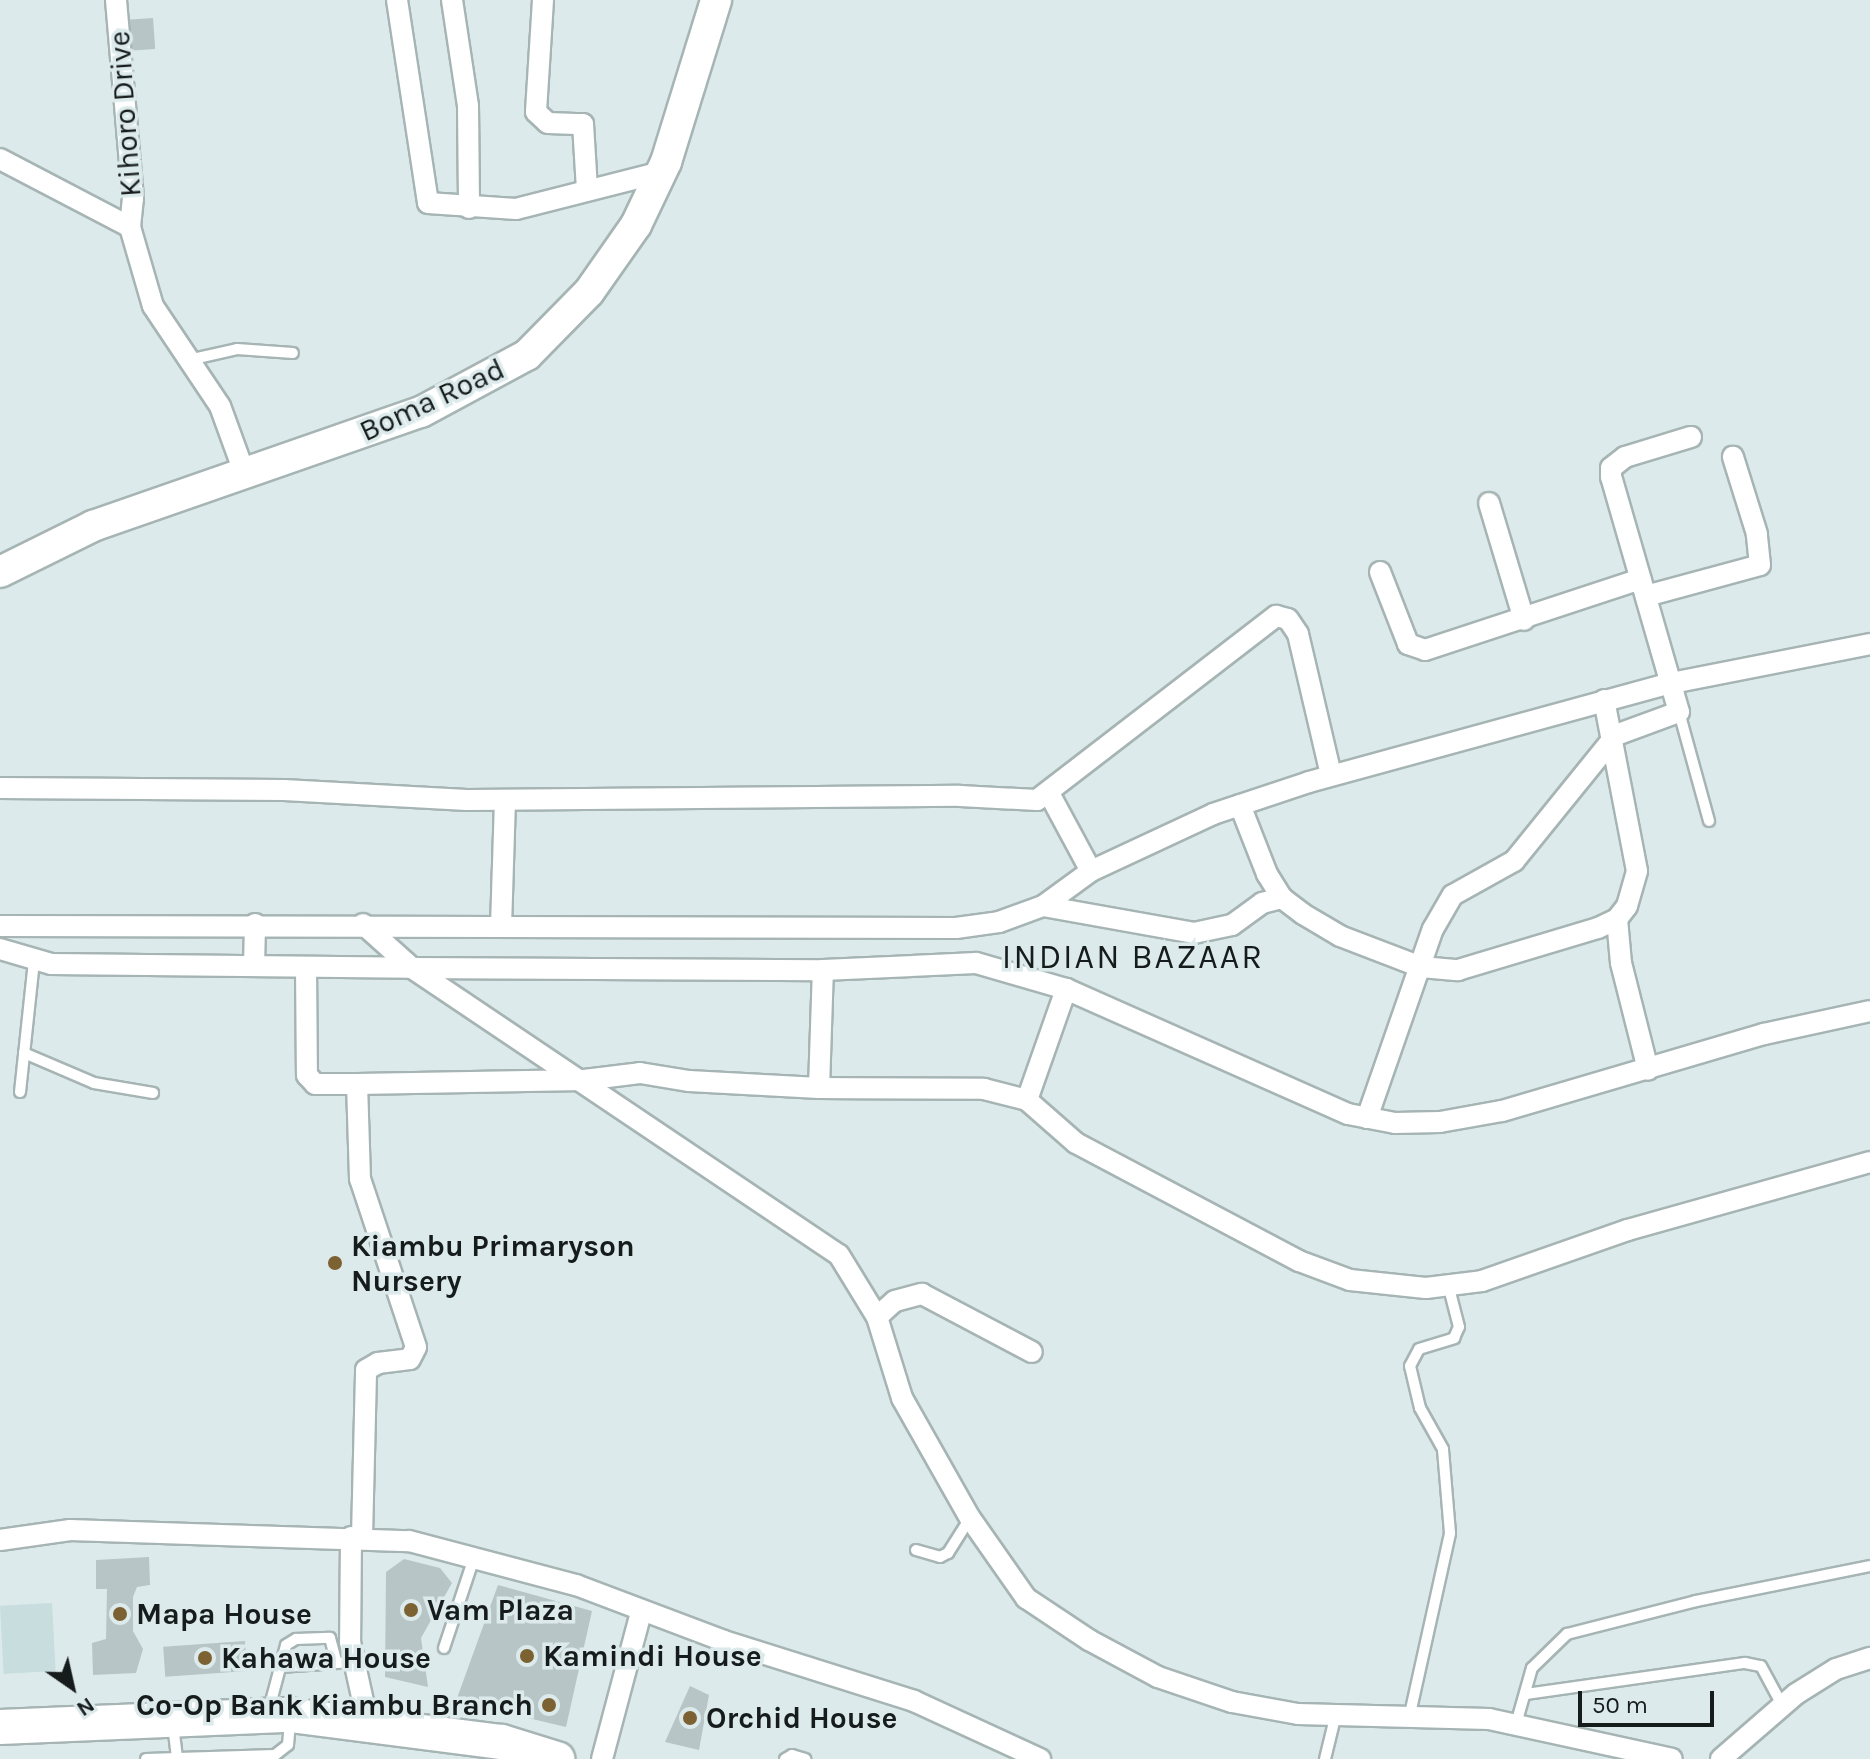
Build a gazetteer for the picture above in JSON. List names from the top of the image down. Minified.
{"streets":{"main road":["Boma Road"],"street":["Kihoro Drive"]},"crossings":[["Kihoro Drive","Boma Road"]],"districts":["INDIAN BAZAAR"],"places":["Kiambu Primaryson Nursery","Vam Plaza","Mapa House","Kamindi House","Kahawa House","Co-Op Bank Kiambu Branch","Orchid House"],"scale_bar":"50 m","north":"bottom right"}
